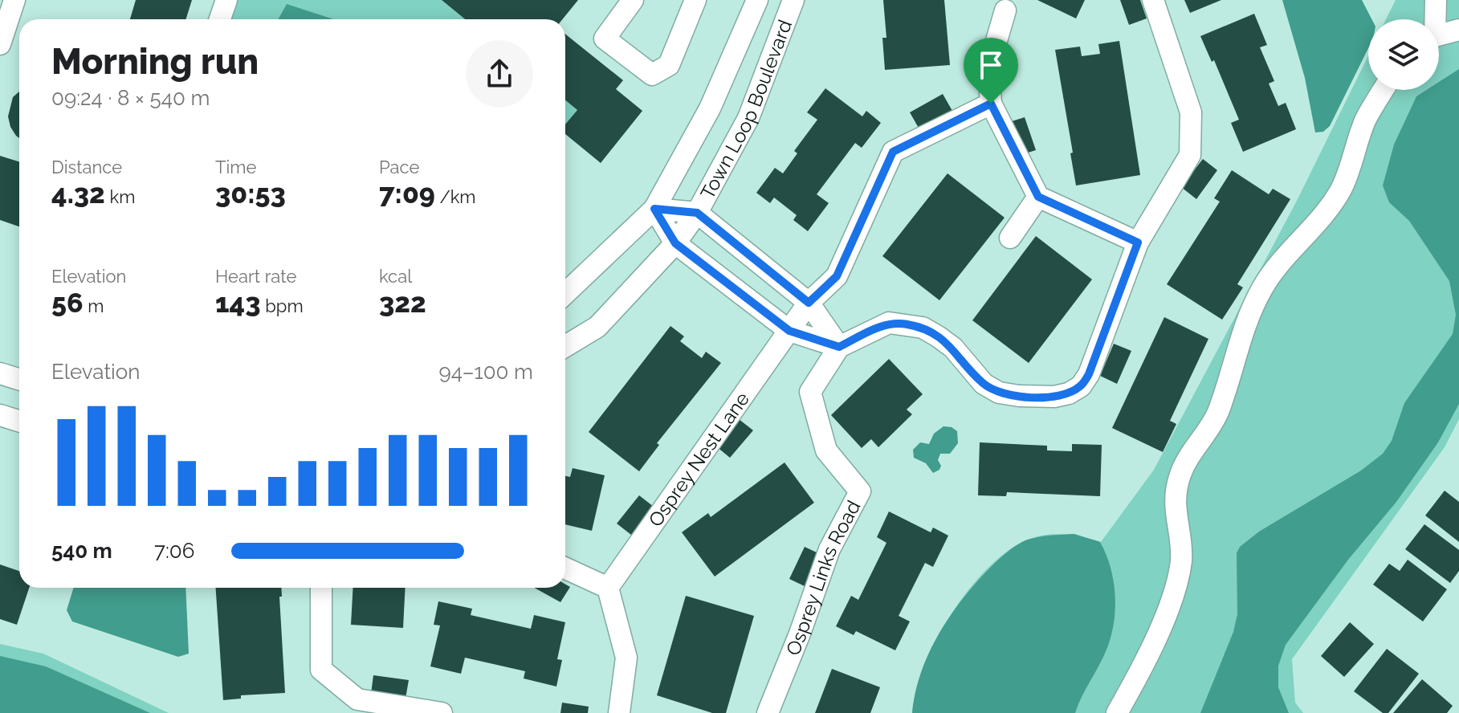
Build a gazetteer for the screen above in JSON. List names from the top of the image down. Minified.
{"streets":{"street":["Town Loop Boulevard","Osprey Nest Lane","Osprey Links Road"]},"page":{"heading":["Morning run","09:24 · 8 × 540 m"],"stats":[["Distance","4.32 km"],["Time","30:53"],["Pace","7:09 /km"],["Elevation","56 m"],["Heart rate","143 bpm"],["kcal","322"]],"chart":["Elevation","94–100 m"],"list":[{"name":"540 m","note":"7:06"}]}}
